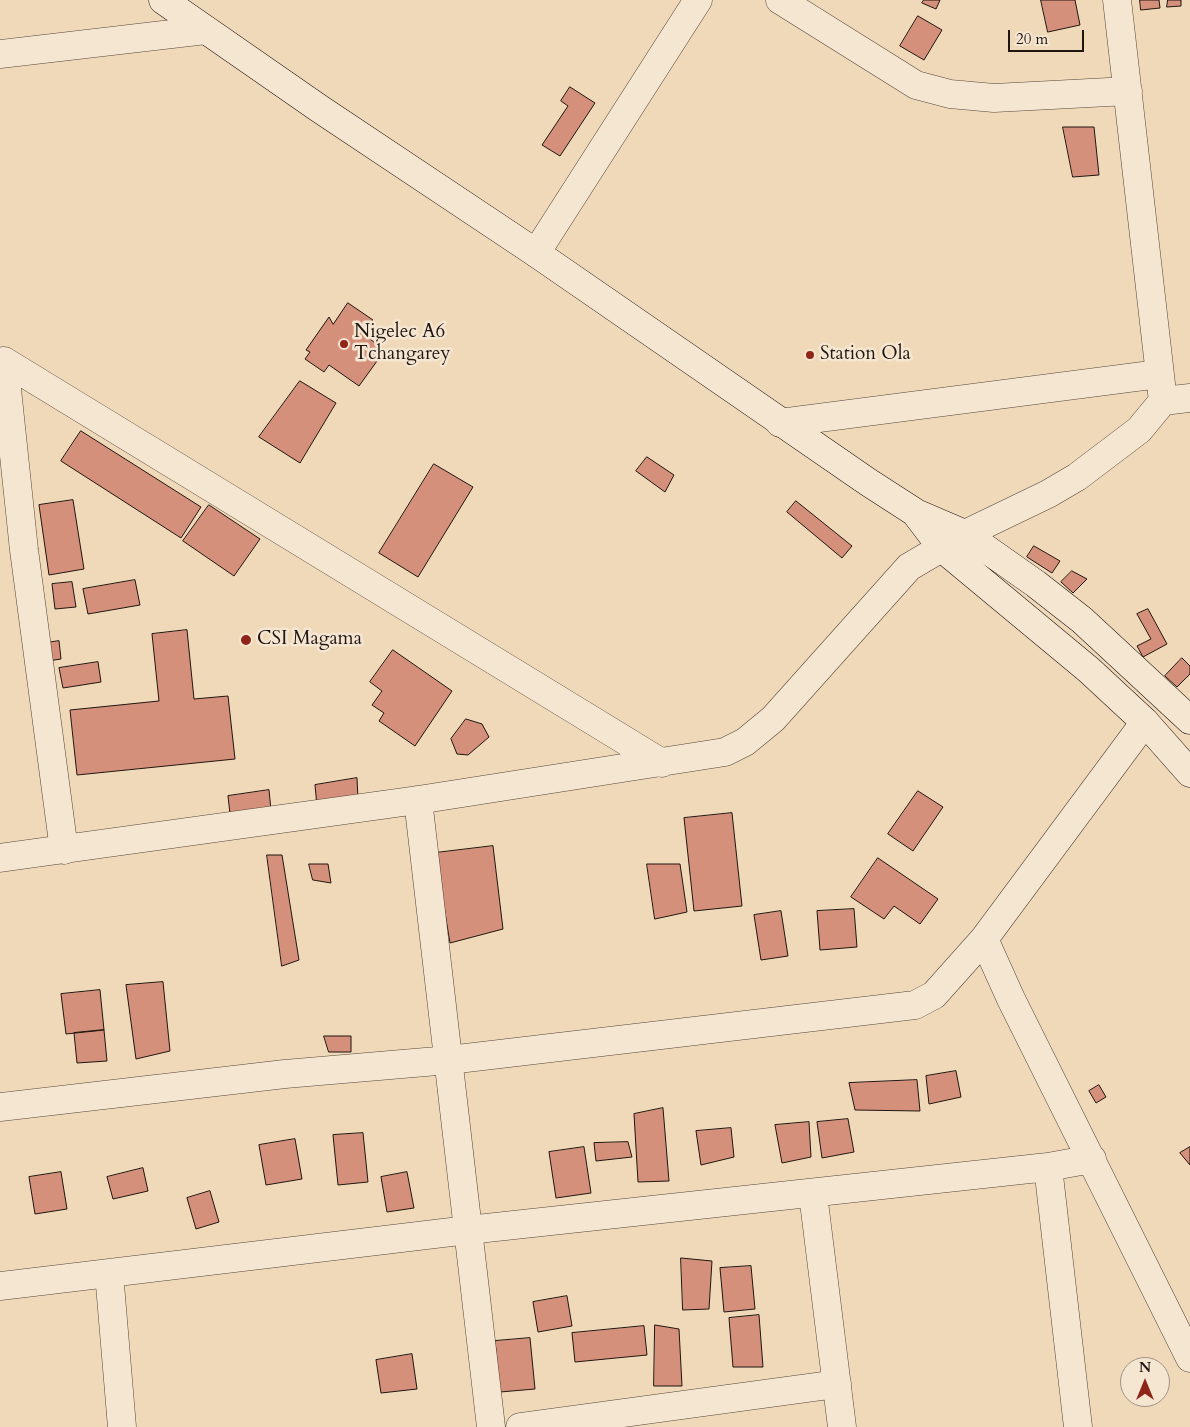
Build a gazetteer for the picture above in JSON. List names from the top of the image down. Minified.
{"places":["Nigelec A6 Tchangarey","Station Ola","CSI Magama"],"scale_bar":"20 m","north":"top"}
